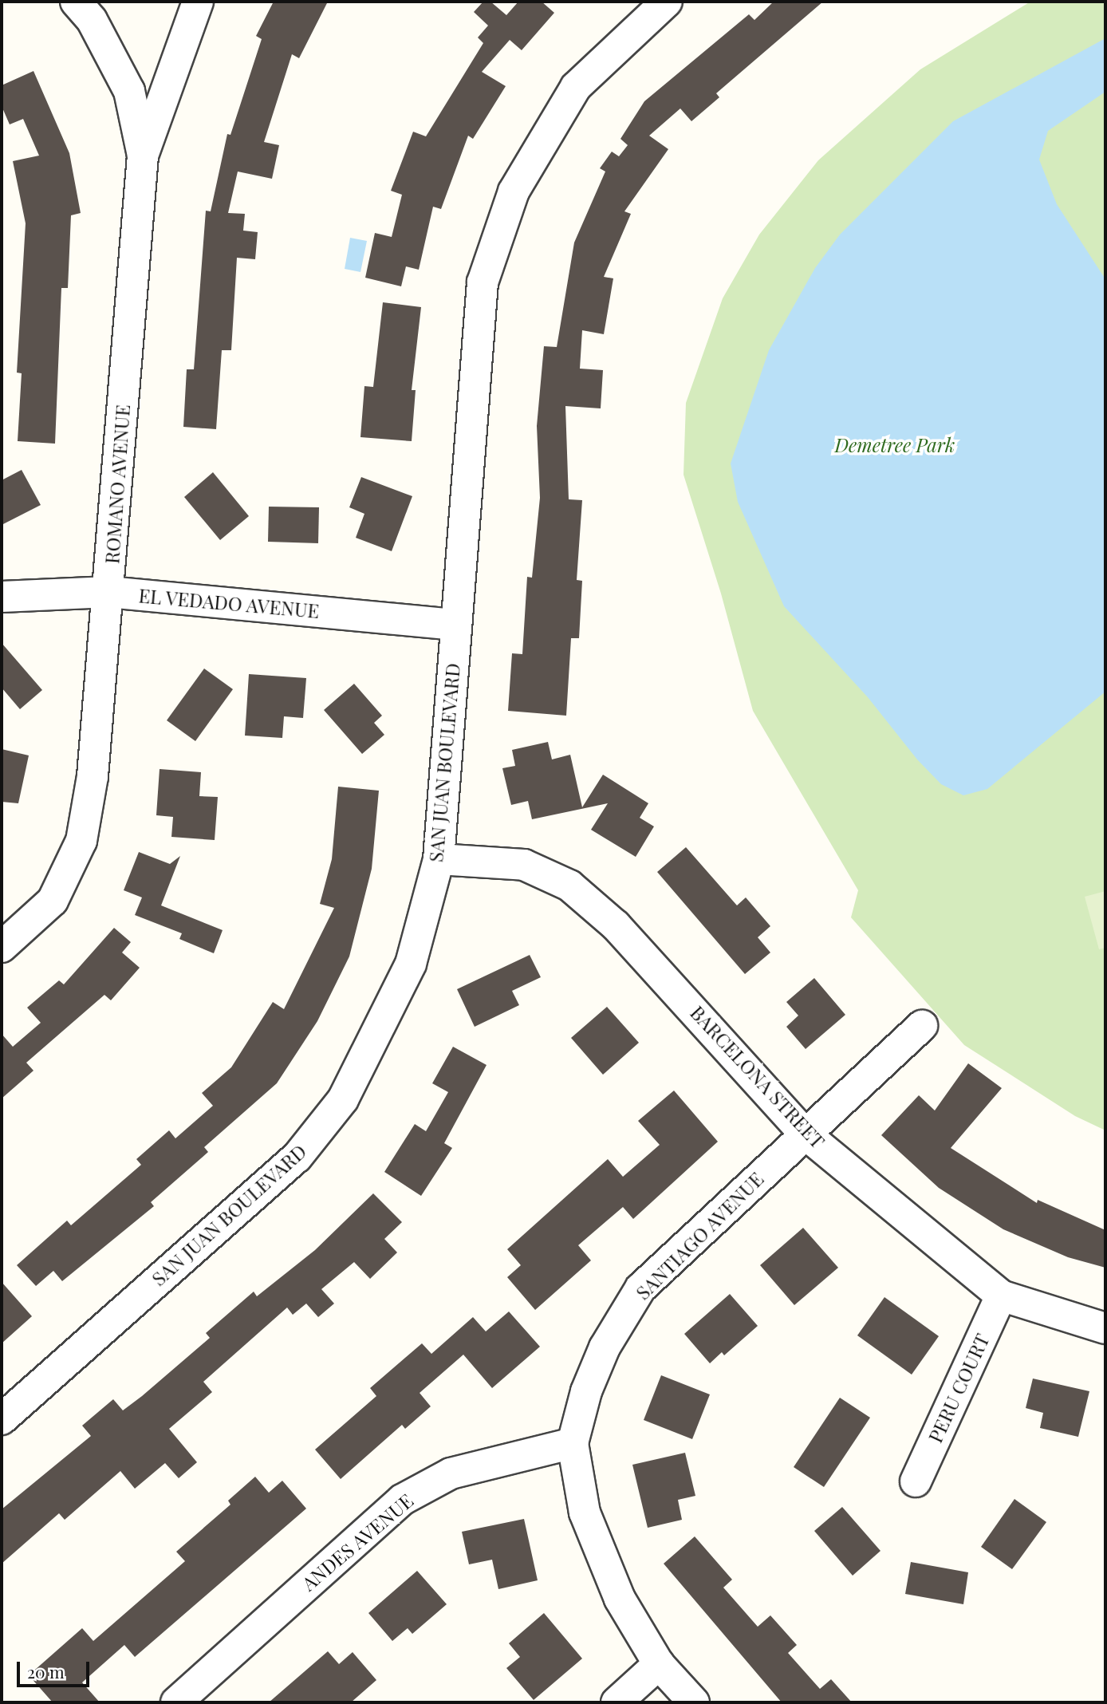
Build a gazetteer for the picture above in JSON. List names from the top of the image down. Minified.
{"streets":{"street":["ROMANO AVENUE","EL VEDADO AVENUE","SAN JUAN BOULEVARD","BARCELONA STREET","SANTIAGO AVENUE","PERU COURT","ANDES AVENUE"]},"crossings":[["ROMANO AVENUE","EL VEDADO AVENUE"],["EL VEDADO AVENUE","SAN JUAN BOULEVARD"],["SAN JUAN BOULEVARD","BARCELONA STREET"],["BARCELONA STREET","SANTIAGO AVENUE"],["BARCELONA STREET","PERU COURT"],["SANTIAGO AVENUE","ANDES AVENUE"]],"parks":["Demetree Park"],"scale_bar":"20 m"}
